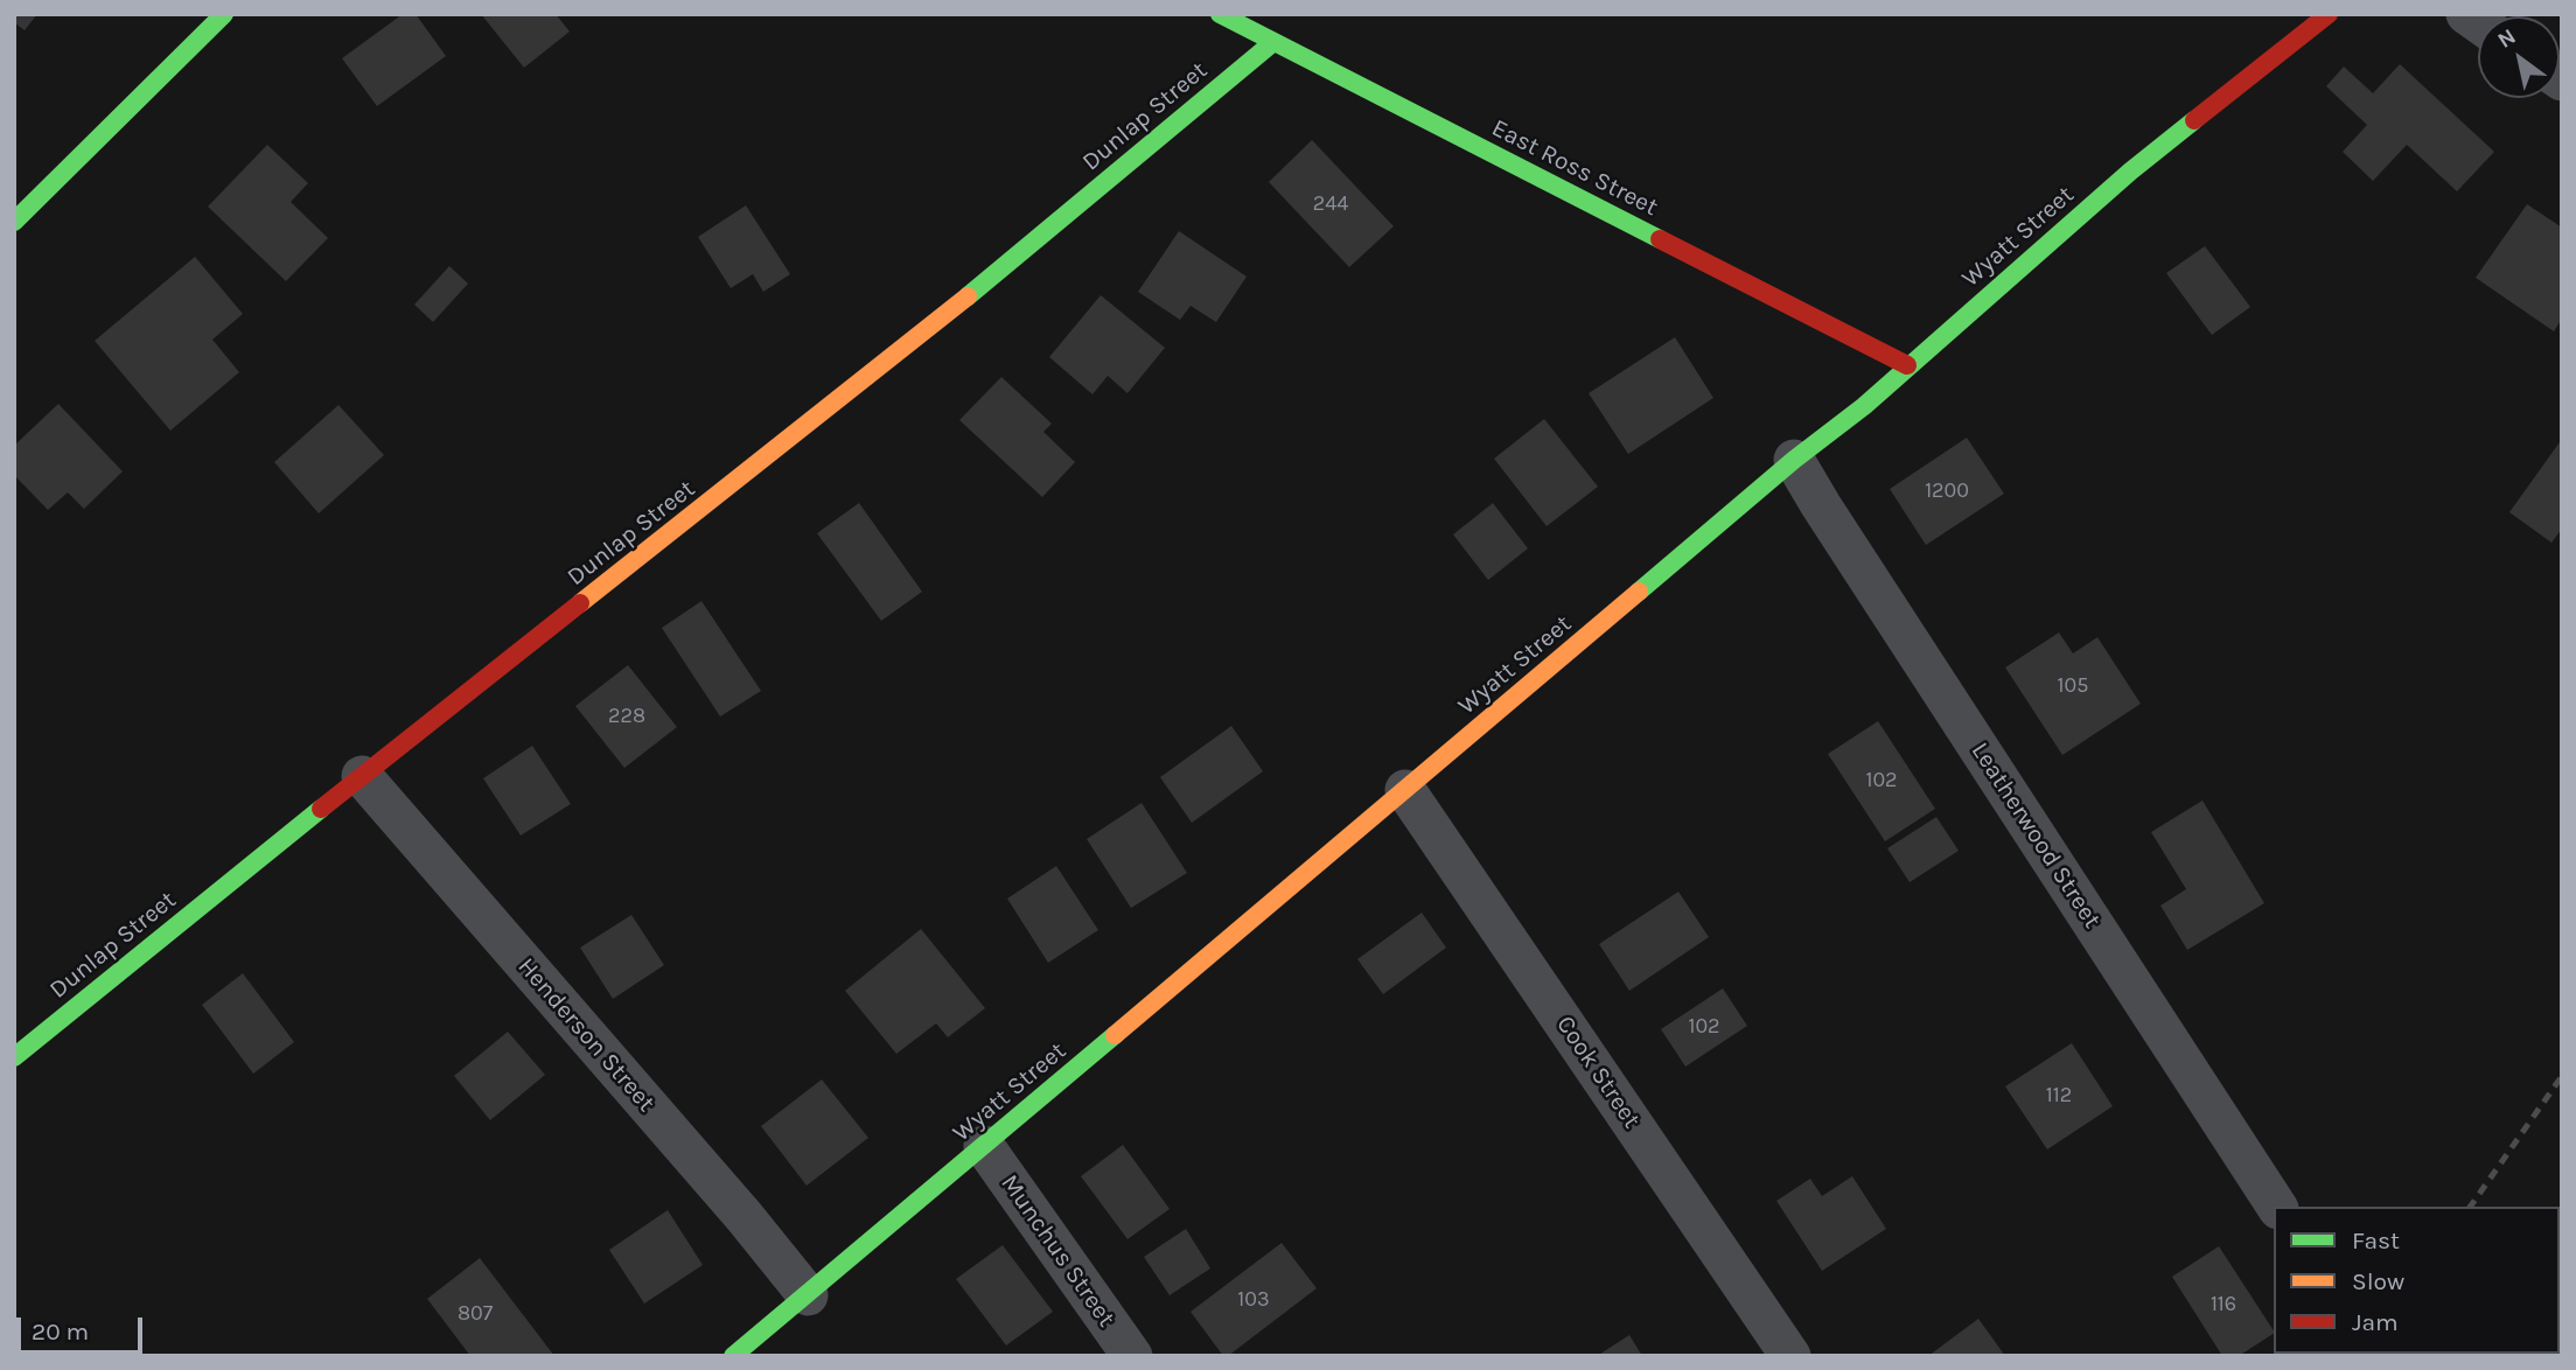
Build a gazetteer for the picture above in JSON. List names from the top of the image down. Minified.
{"streets":{"street":["Dunlap Street","East Ross Street","Wyatt Street","Leatherwood Street","Henderson Street","Cook Street","Munchus Street"]},"crossings":[["Dunlap Street","East Ross Street"],["Dunlap Street","Henderson Street"],["East Ross Street","Wyatt Street"],["Wyatt Street","Leatherwood Street"],["Wyatt Street","Henderson Street"],["Wyatt Street","Cook Street"],["Wyatt Street","Munchus Street"]],"house_numbers":["244","1200","105","228","102","102","112","103","116","807"],"legend":["Fast","Slow","Jam"],"scale_bar":"20 m","north":"top left"}
